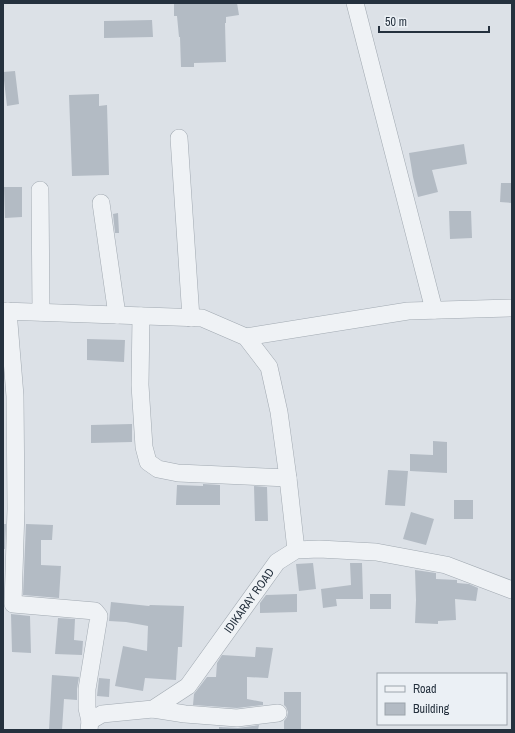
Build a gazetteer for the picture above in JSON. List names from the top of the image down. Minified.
{"streets":{"street":["IDIKARAY ROAD"]},"legend":["Road","Building"],"scale_bar":"50 m"}
